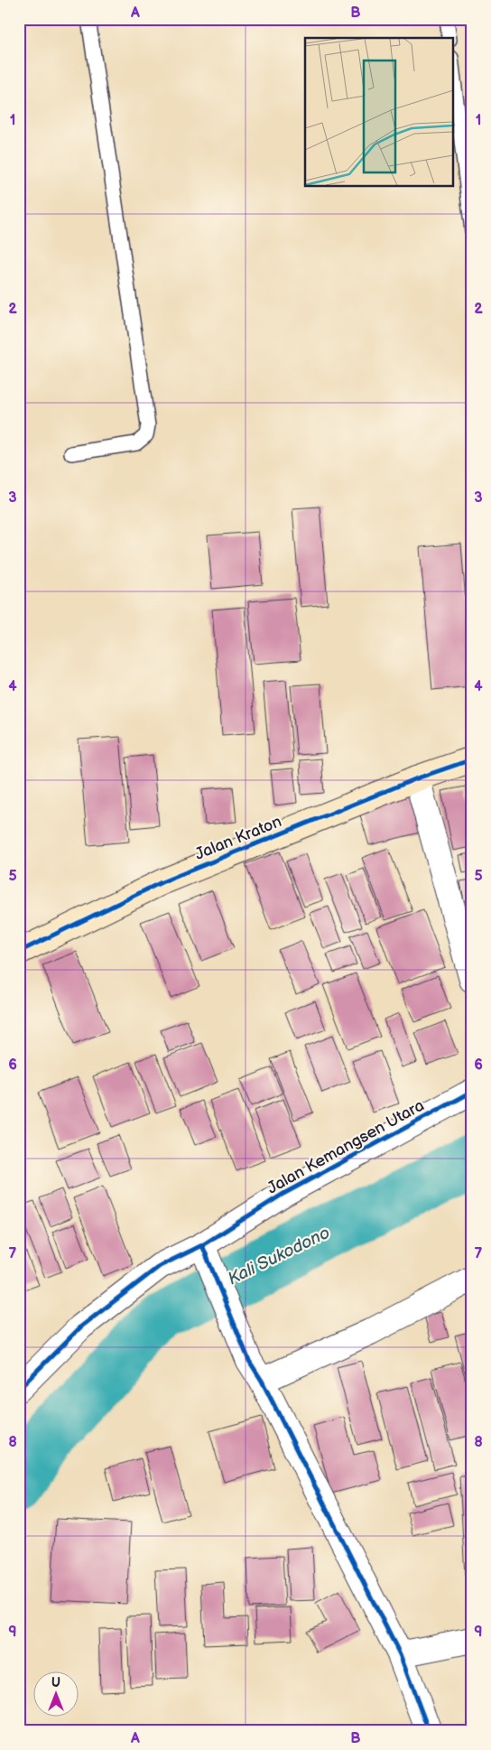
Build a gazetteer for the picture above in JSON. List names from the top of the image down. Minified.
{"streets":{"street":["Jalan Kraton","Jalan Kemangsen Utara"]},"water":["Kali Sukodono"],"north":"top","grid":{"columns":["A","B"],"rows":["1","2","3","4","5","6","7","8","9"]}}
